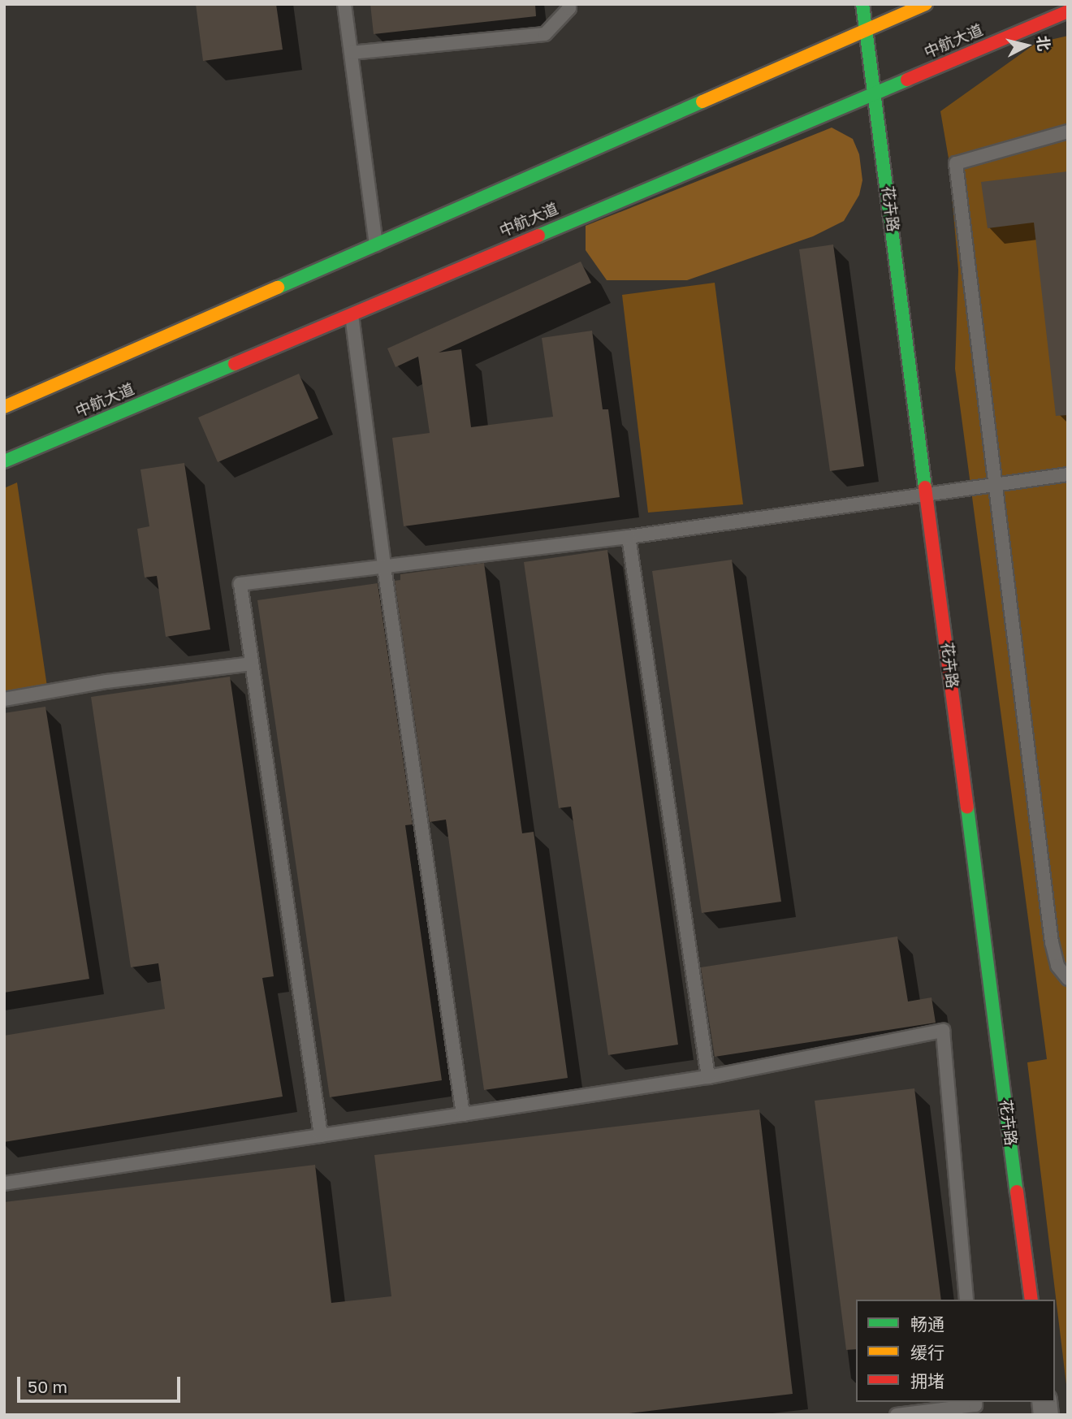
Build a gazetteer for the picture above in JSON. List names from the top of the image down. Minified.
{"streets":{"main road":["中航大道","花卉路"]},"crossings":[["中航大道","花卉路"]],"legend":["畅通","缓行","拥堵"],"scale_bar":"50 m","north":"right"}
